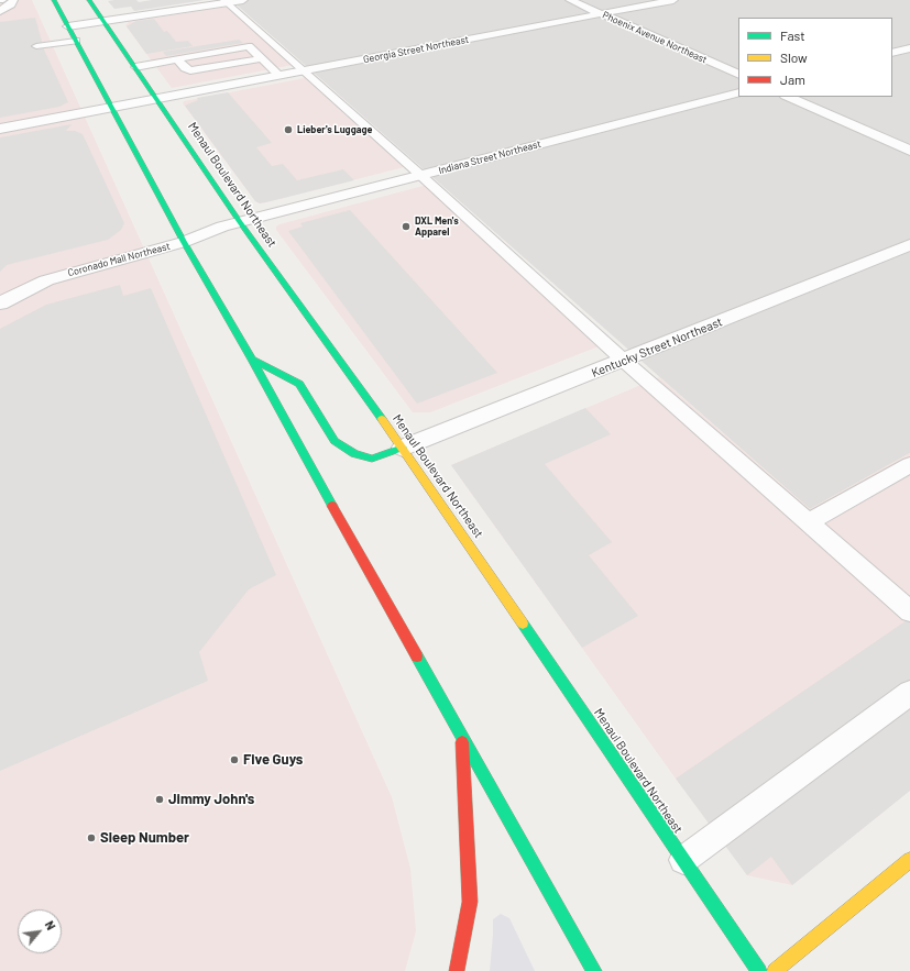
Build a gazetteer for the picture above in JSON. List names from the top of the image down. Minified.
{"streets":{"main road":["Menaul Boulevard Northeast"],"street":["Phoenix Avenue Northeast","Georgia Street Northeast","Indiana Street Northeast","Coronado Mall Northeast","Kentucky Street Northeast"]},"crossings":[["Phoenix Avenue Northeast","Georgia Street Northeast"],["Georgia Street Northeast","Menaul Boulevard Northeast"],["Indiana Street Northeast","Menaul Boulevard Northeast"],["Indiana Street Northeast","Coronado Mall Northeast"],["Menaul Boulevard Northeast","Coronado Mall Northeast"],["Menaul Boulevard Northeast","Kentucky Street Northeast"]],"places":["Lieber's Luggage","DXL Men's Apparel","Five Guys","Jimmy John's","Sleep Number"],"legend":["Fast","Slow","Jam"],"north":"top right"}
